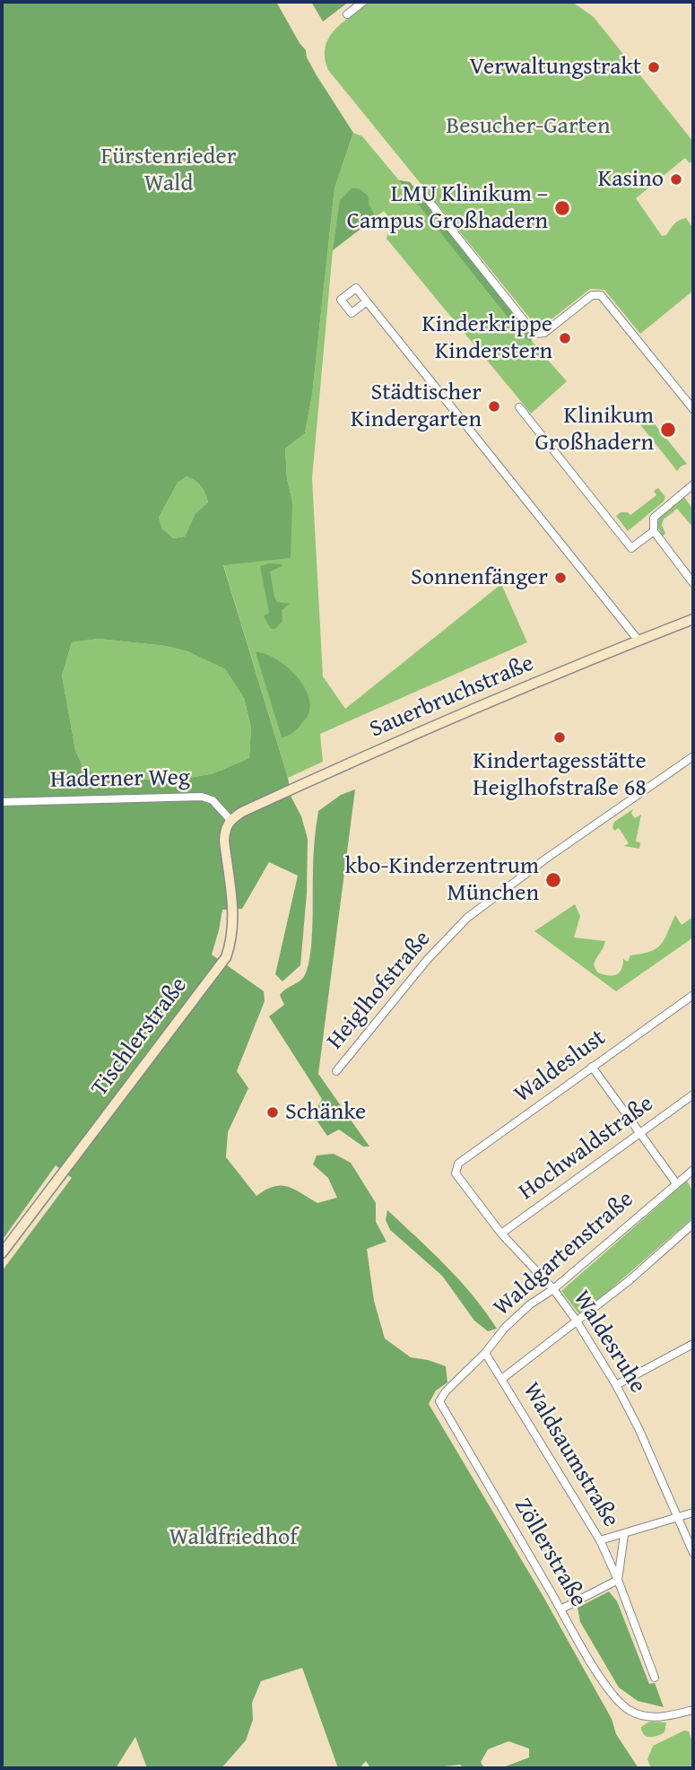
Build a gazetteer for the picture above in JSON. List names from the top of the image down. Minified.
{"streets":{"street":["Sauerbruchstraße","Haderner Weg","Heiglhofstraße","Tischlerstraße","Waldeslust","Hochwaldstraße","Waldgartenstraße","Waldesruhe","Waldsaumstraße","Zöllerstraße"]},"crossings":[["Sauerbruchstraße","Haderner Weg"],["Sauerbruchstraße","Tischlerstraße"],["Haderner Weg","Tischlerstraße"],["Waldeslust","Waldesruhe"],["Hochwaldstraße","Waldesruhe"],["Waldgartenstraße","Waldesruhe"],["Waldgartenstraße","Waldsaumstraße"],["Waldgartenstraße","Zöllerstraße"]],"parks":["Besucher-Garten","Fürstenrieder Wald","Waldfriedhof"],"places":["Verwaltungstrakt","Kasino","LMU Klinikum – Campus Großhadern","Kinderkrippe Kinderstern","Städtischer Kindergarten","Klinikum Großhadern","Sonnenfänger","Kindertagesstätte Heiglhofstraße 68","kbo-Kinderzentrum München","Schänke"]}
